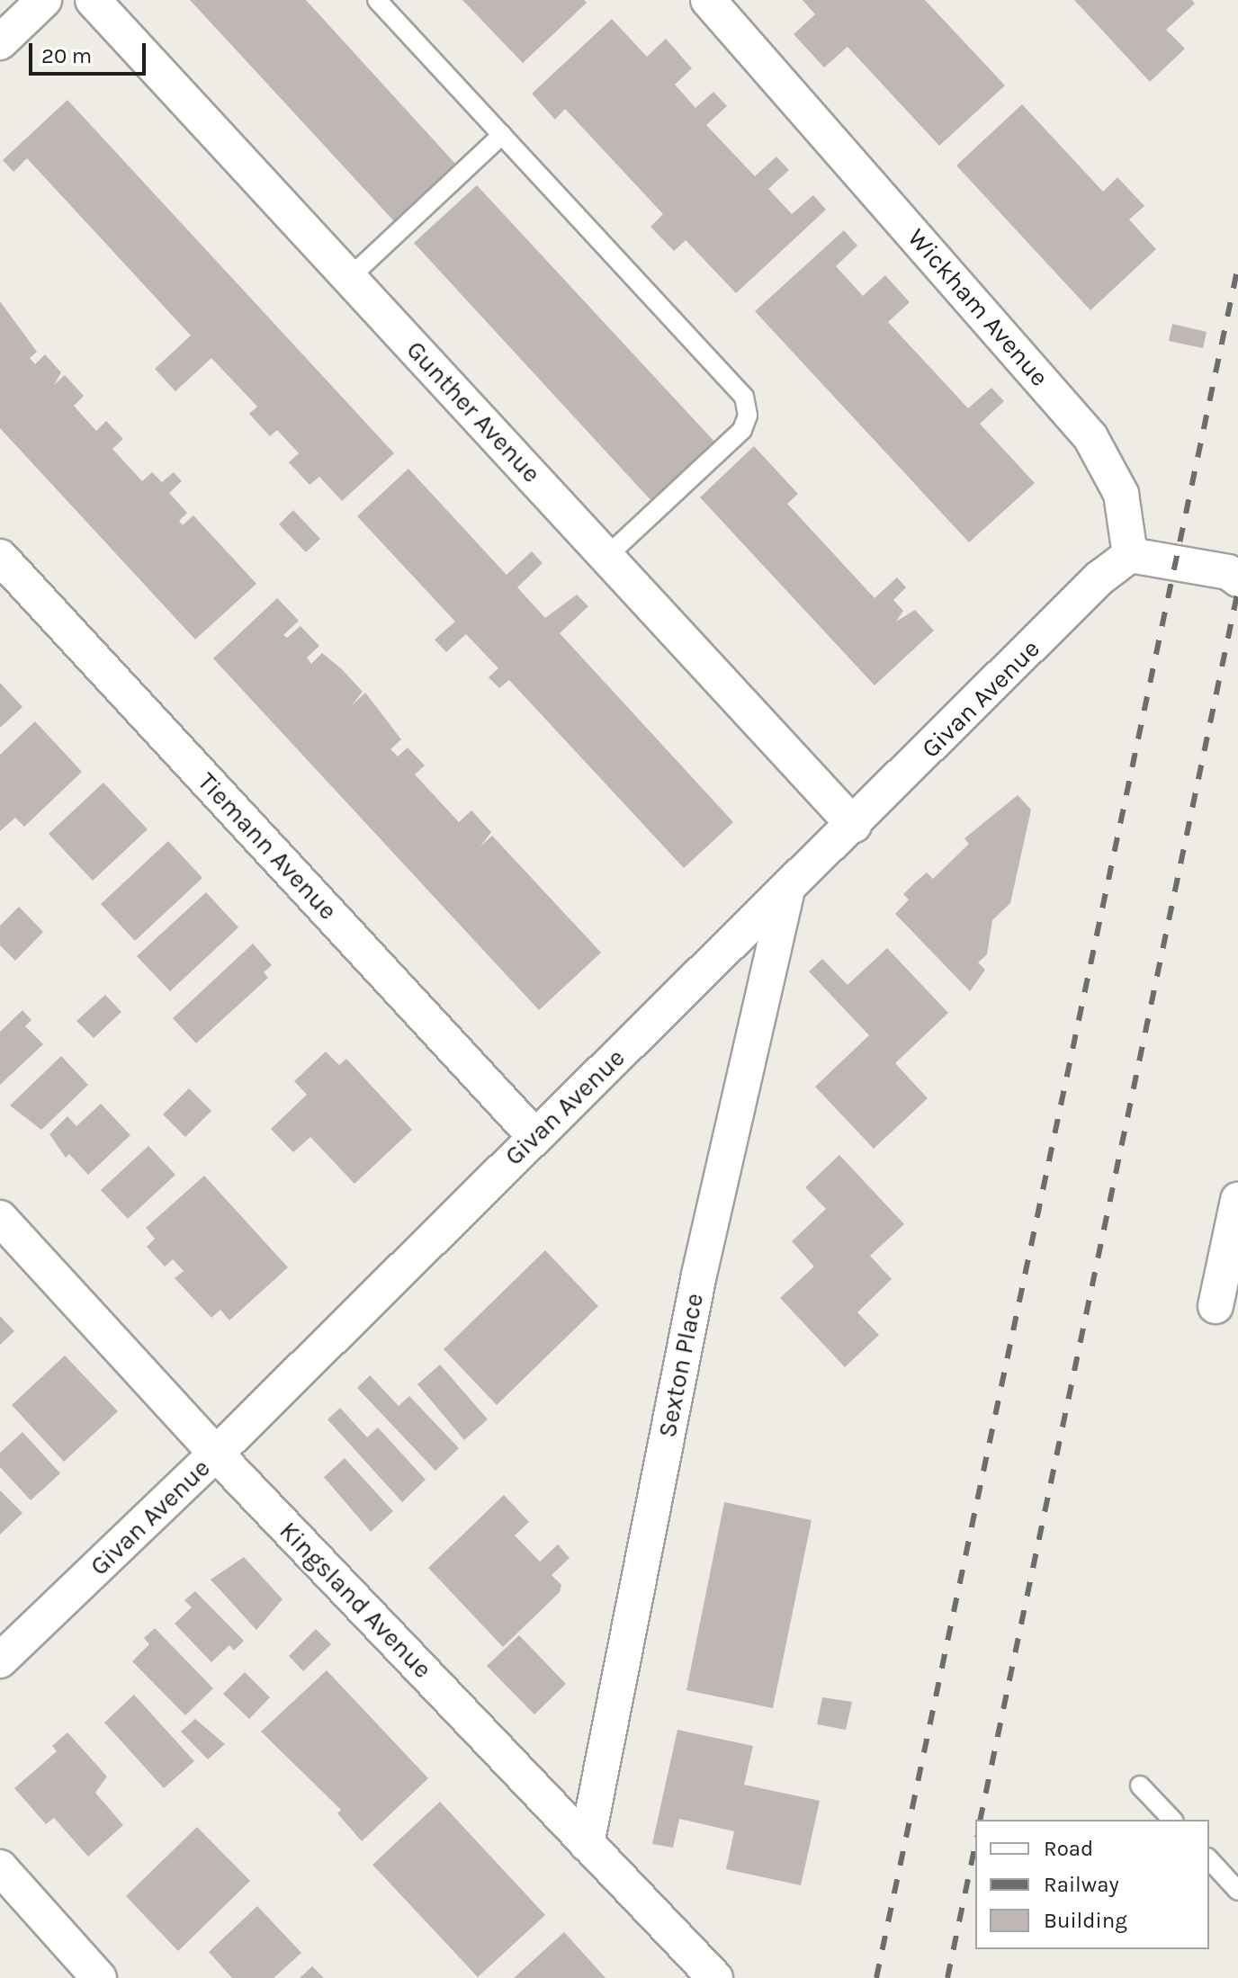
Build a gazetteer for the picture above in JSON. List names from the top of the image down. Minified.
{"streets":{"street":["Wickham Avenue","Gunther Avenue","Givan Avenue","Tiemann Avenue","Sexton Place","Kingsland Avenue"]},"crossings":[["Wickham Avenue","Givan Avenue"],["Gunther Avenue","Givan Avenue"],["Givan Avenue","Tiemann Avenue"],["Givan Avenue","Sexton Place"],["Givan Avenue","Kingsland Avenue"],["Sexton Place","Kingsland Avenue"]],"legend":["Road","Railway","Building"],"scale_bar":"20 m"}
